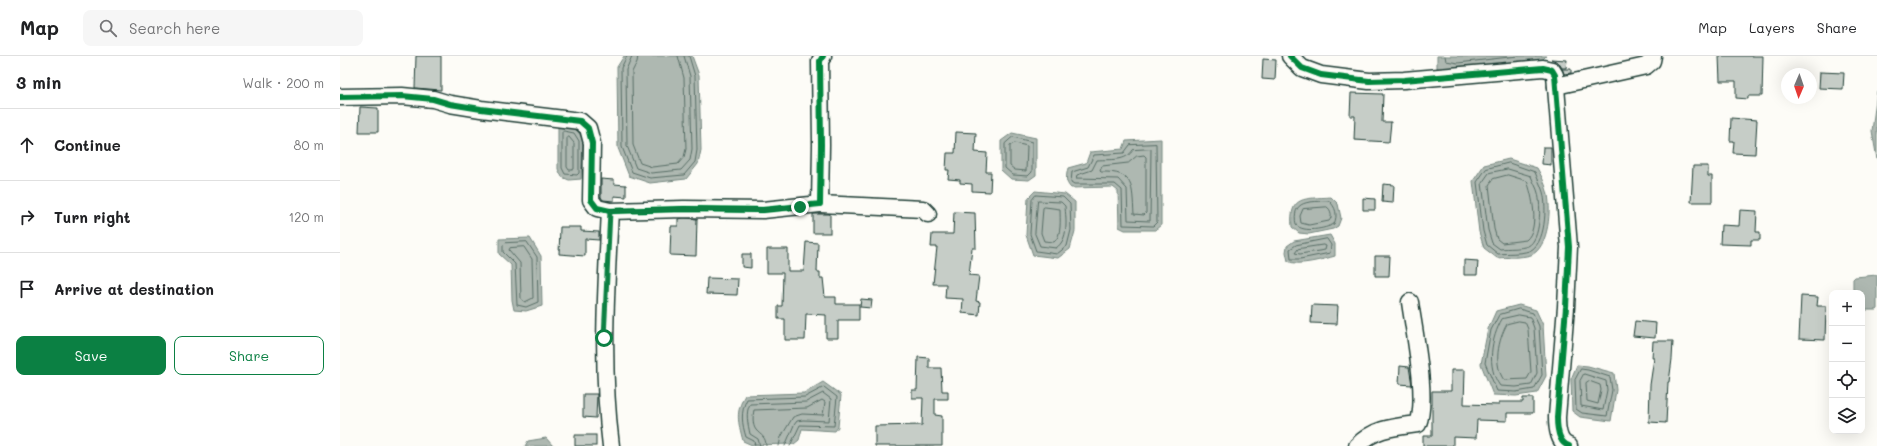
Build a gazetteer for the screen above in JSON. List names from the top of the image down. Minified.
{"north":"bottom","page":{"header":"Map","search":"Search here","nav":["Map","Layers","Share"],"heading":["3 min","Walk · 200 m"],"list":[["Continue","80 m"],["Turn right","120 m"],"Arrive at destination"],"map_buttons":["+","−"],"buttons":["Save","Share"]}}
